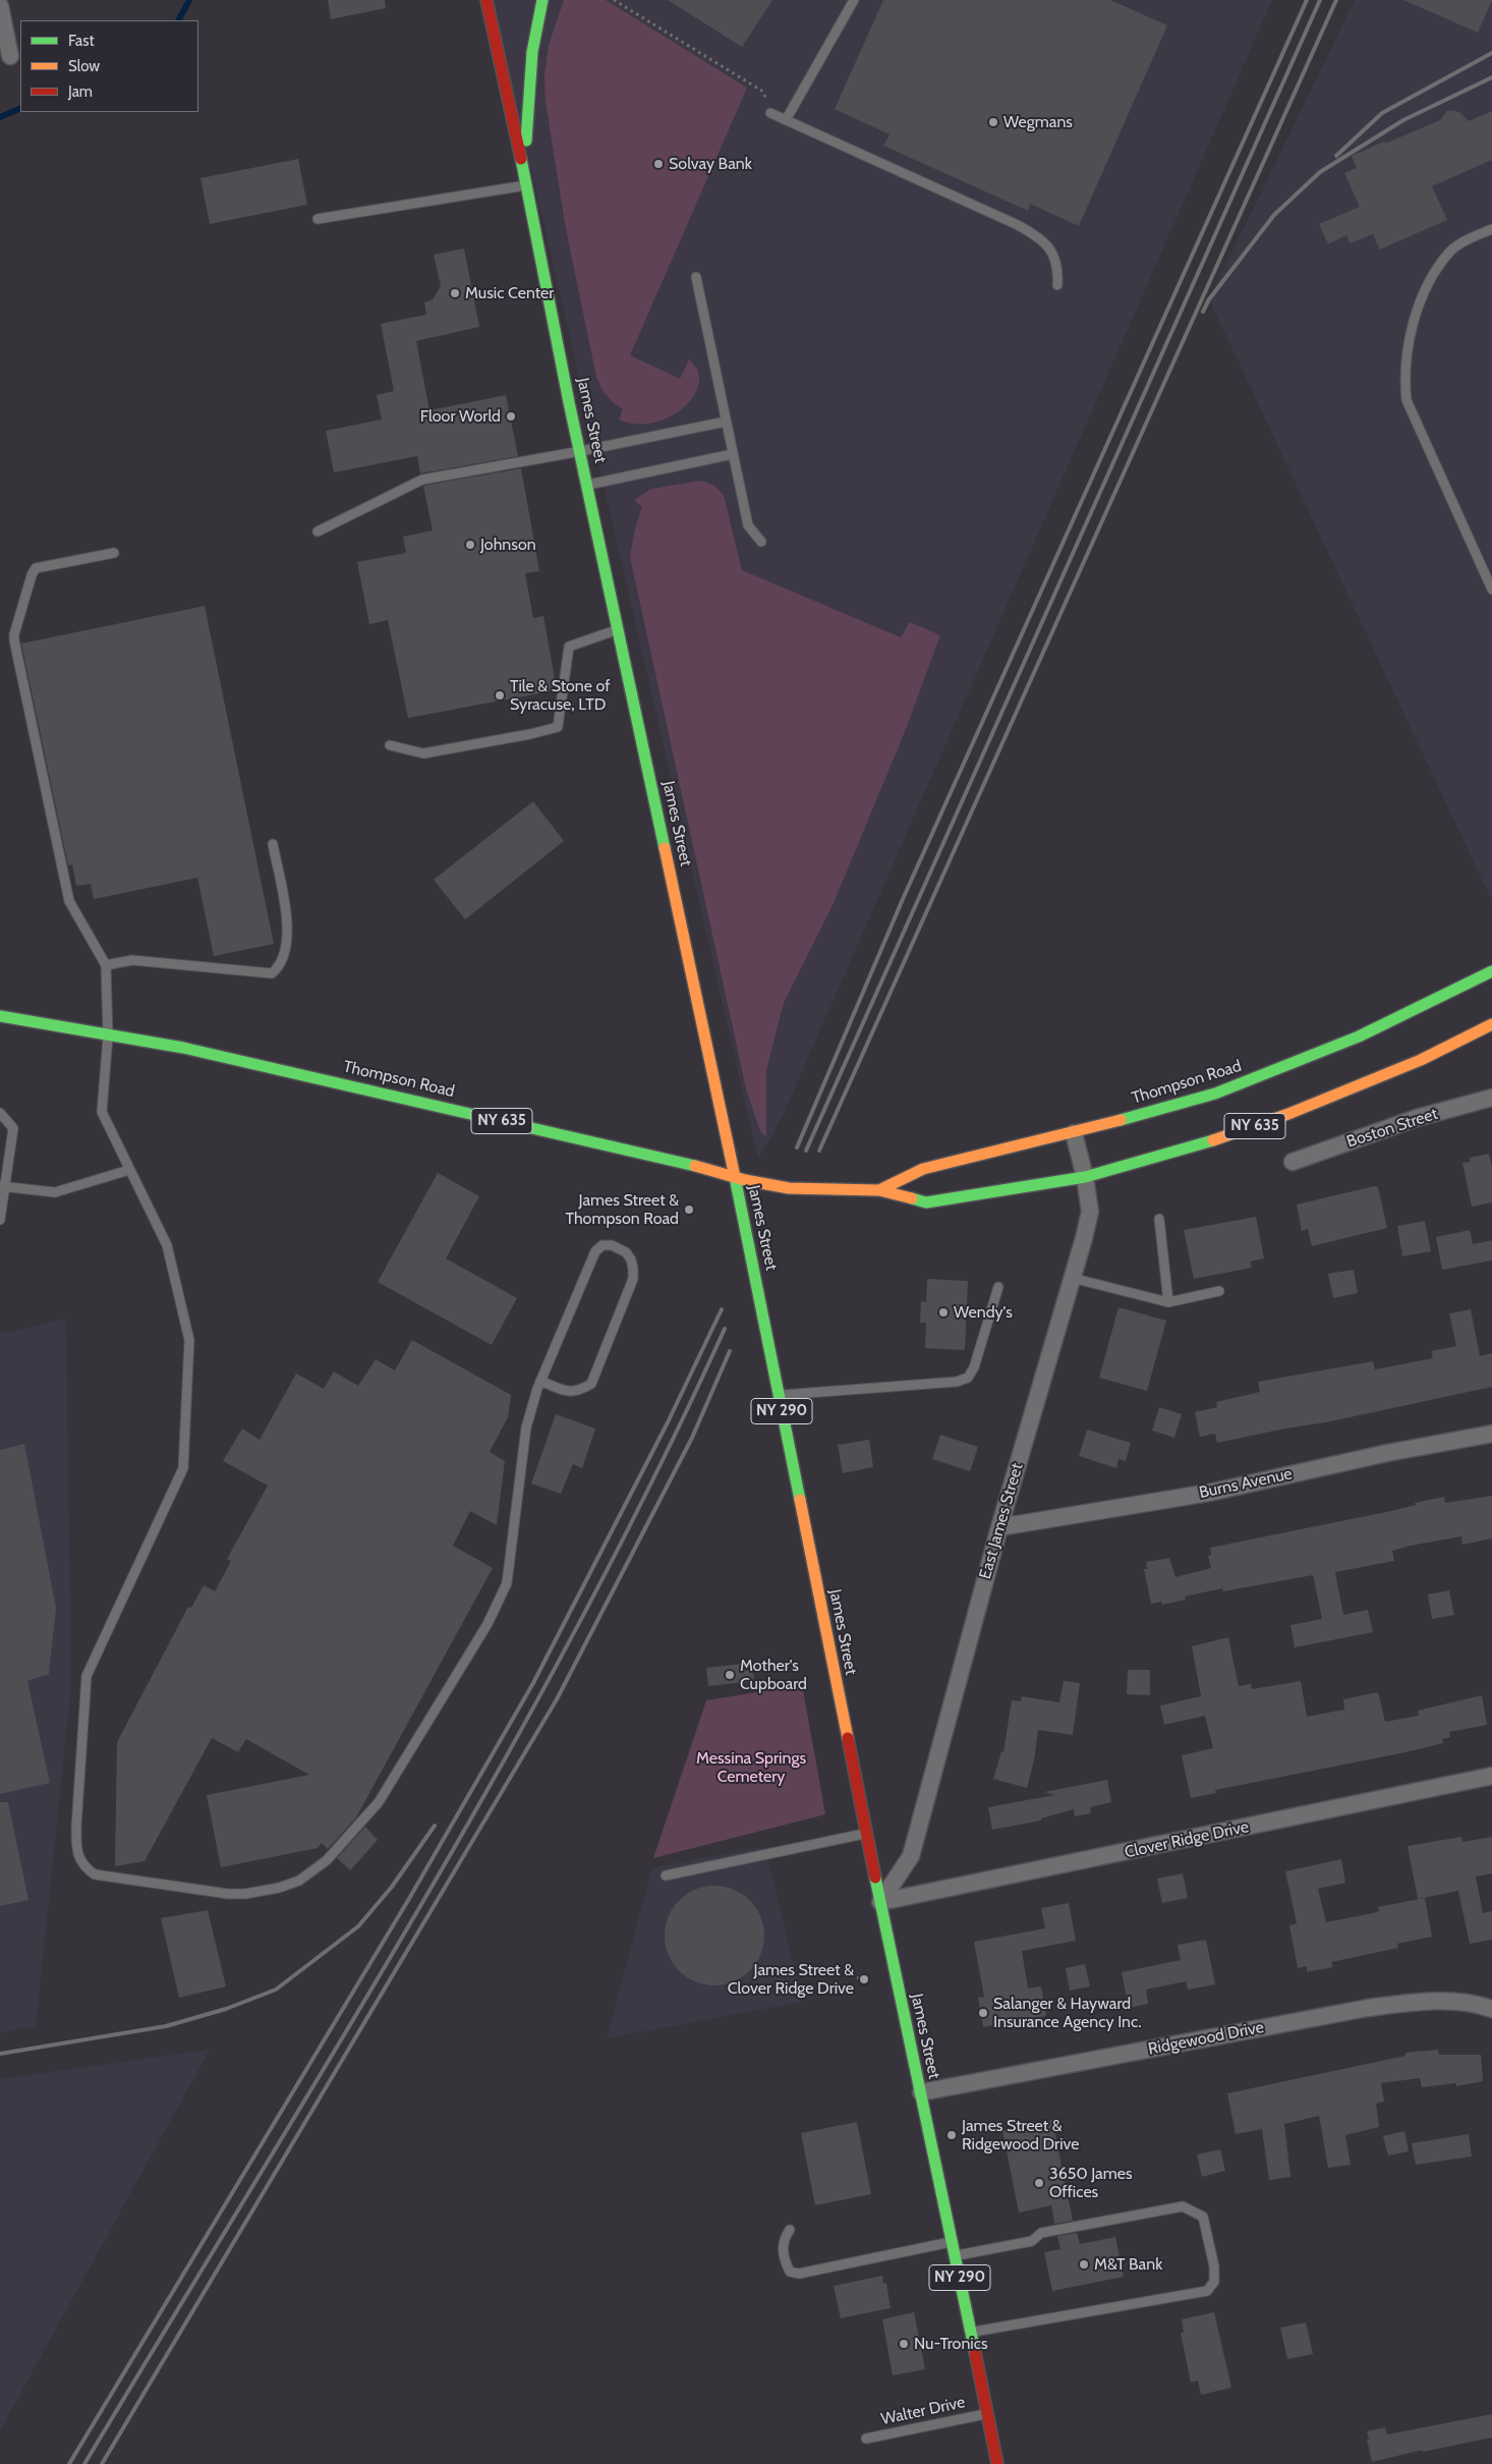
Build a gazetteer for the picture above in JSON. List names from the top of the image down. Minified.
{"streets":{"main road":["James Street","Thompson Road","NY 635","NY 290"],"street":["Boston Street","Burns Avenue","East James Street","Clover Ridge Drive","Ridgewood Drive"],"lane":["Walter Drive"]},"crossings":[["James Street","Thompson Road"],["James Street","NY 290"],["James Street","East James Street"],["James Street","Clover Ridge Drive"],["James Street","Ridgewood Drive"],["James Street","Walter Drive"],["Thompson Road","East James Street"],["Burns Avenue","East James Street"],["East James Street","Clover Ridge Drive"]],"parks":["Messina Springs Cemetery"],"places":["Wegmans","Solvay Bank","Music Center","Floor World","Johnson","Tile & Stone of Syracuse, LTD","James Street & Thompson Road","Wendy's","Mother's Cupboard","James Street & Clover Ridge Drive","Salanger & Hayward Insurance Agency Inc.","James Street & Ridgewood Drive","3650 James Offices","M&T Bank","Nu-Tronics"],"legend":["Fast","Slow","Jam"]}
